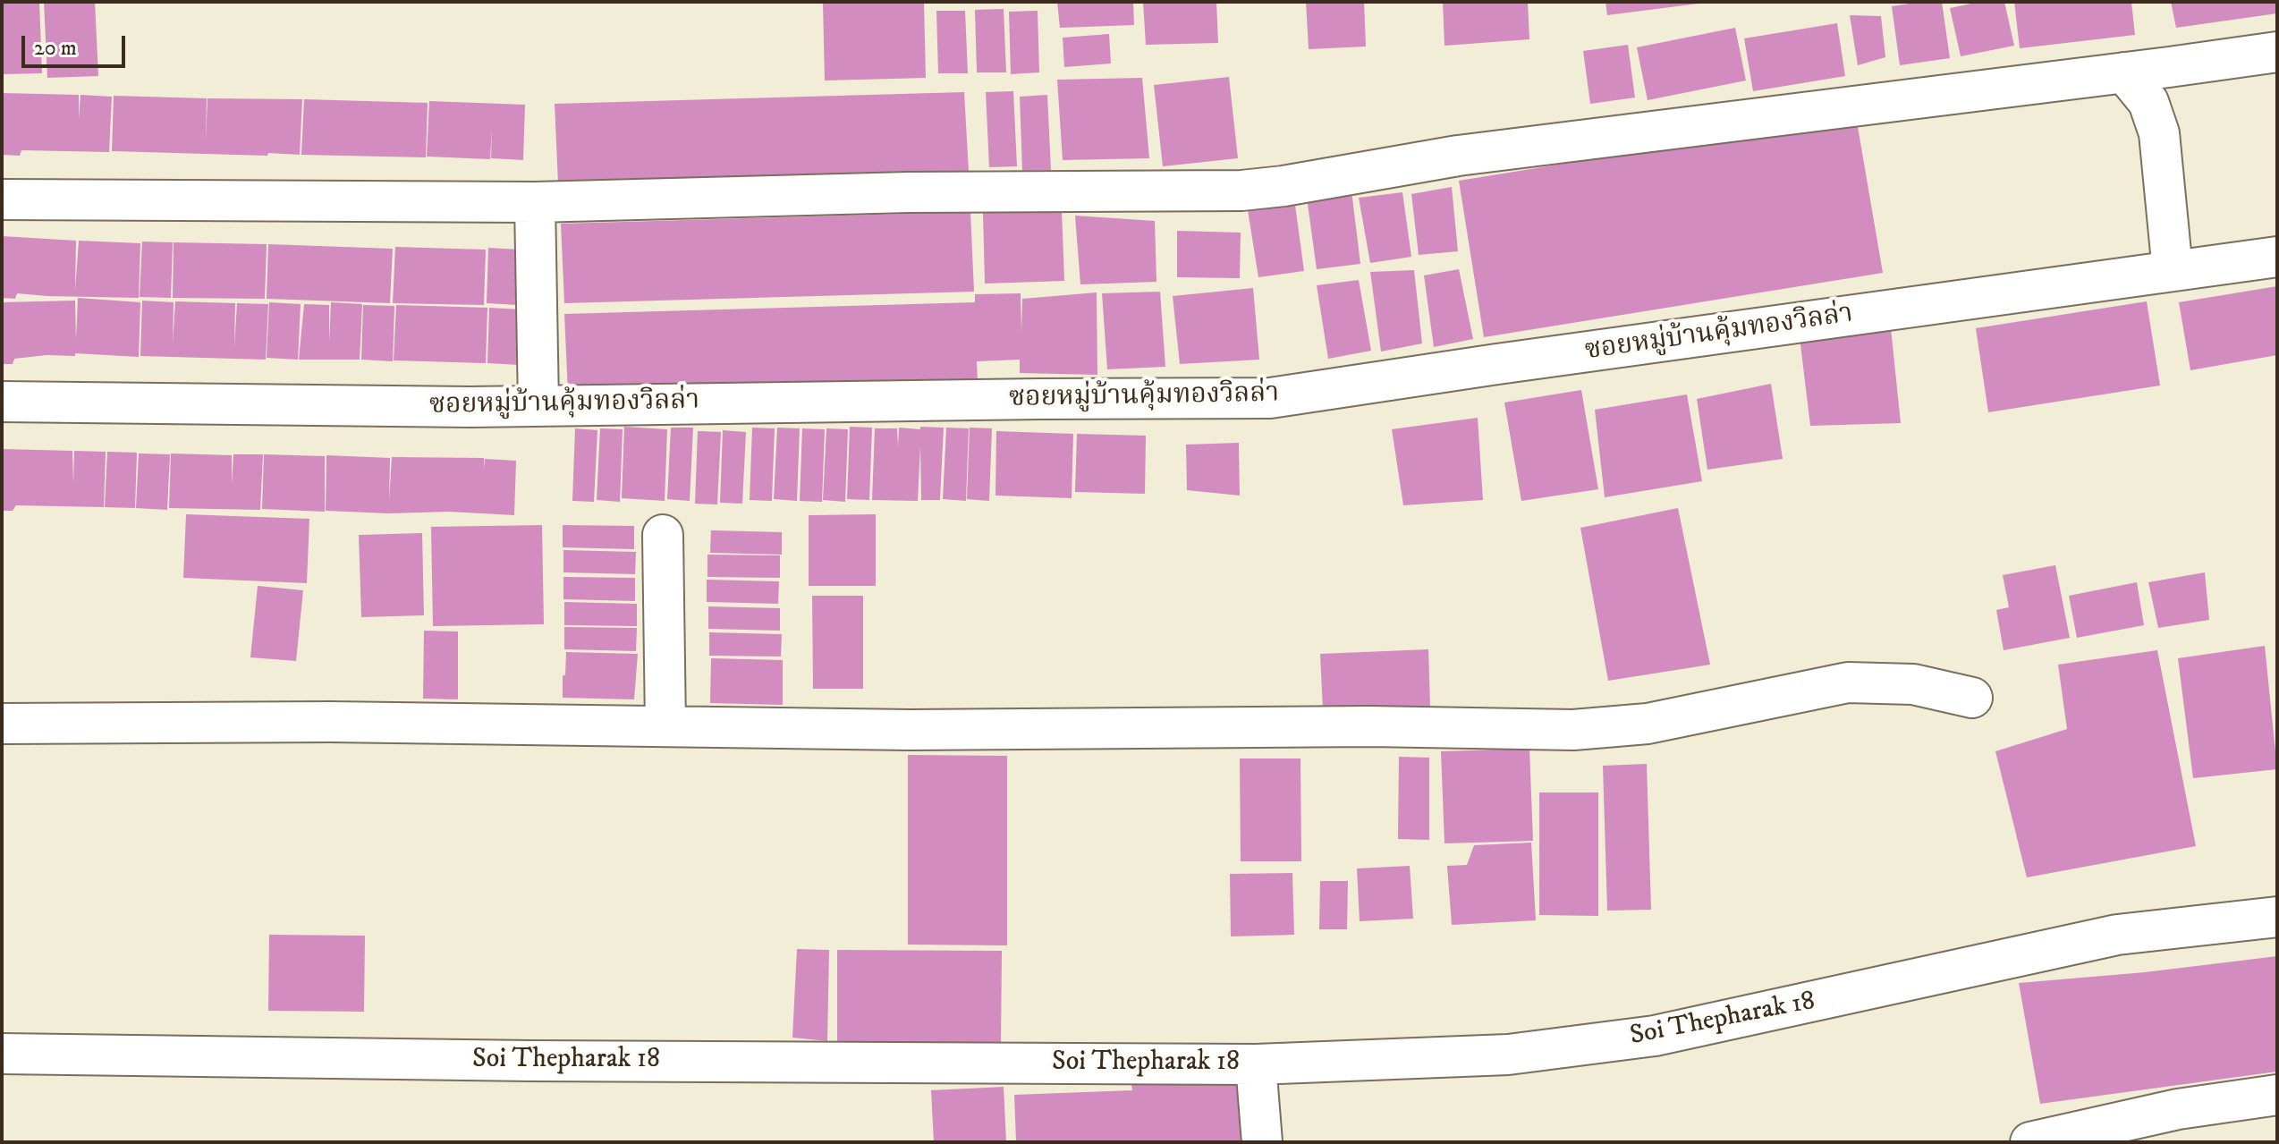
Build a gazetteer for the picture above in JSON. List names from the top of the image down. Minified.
{"streets":{"street":["ซอยหมู่บ้านคุ้มทองวิลล่า","Soi Thepharak 18"]},"scale_bar":"20 m"}
